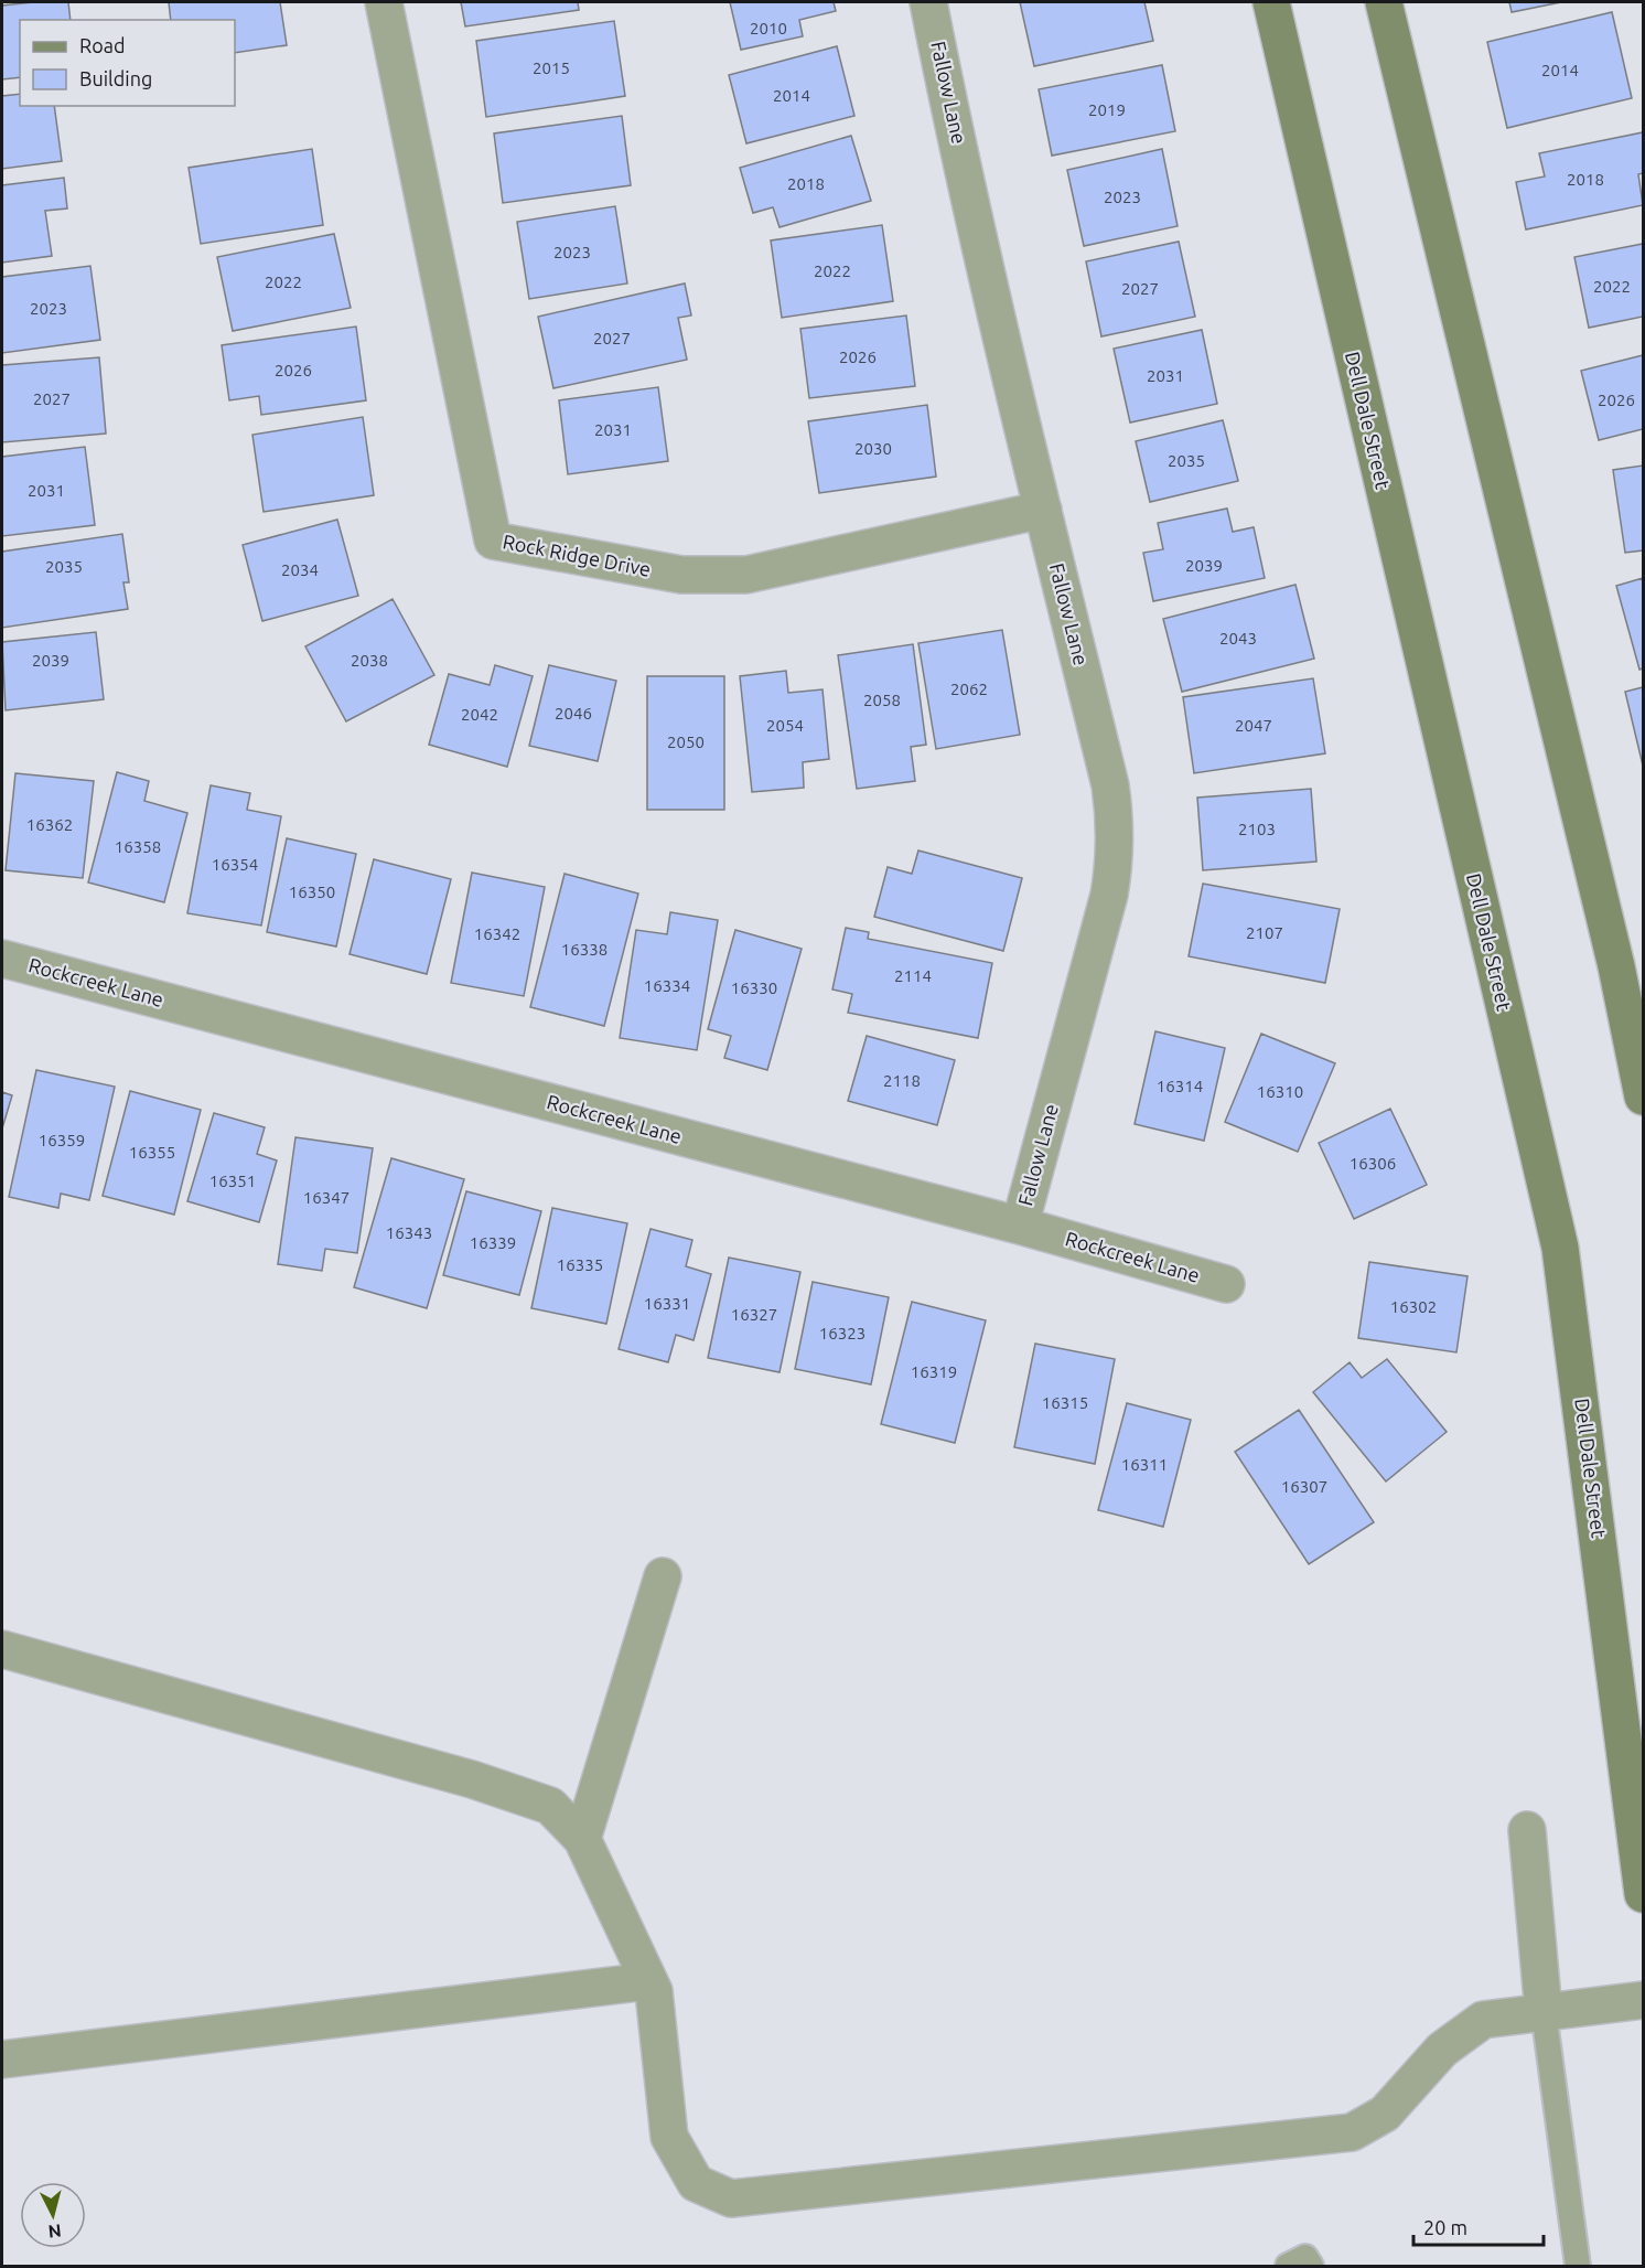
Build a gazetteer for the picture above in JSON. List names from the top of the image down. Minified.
{"streets":{"main road":["Dell Dale Street"],"street":["Fallow Lane","Rock Ridge Drive","Rockcreek Lane"]},"crossings":[["Fallow Lane","Rock Ridge Drive"],["Fallow Lane","Rockcreek Lane"]],"house_numbers":["2010","2015","2014","2014","2019","2018","2018","2023","2023","2022","2022","2022","2027","2023","2027","2026","2026","2031","2027","2026","2031","2030","2035","2031","2039","2035","2034","2043","2039","2038","2062","2058","2046","2042","2054","2047","2050","16362","2103","16358","16354","16350","2107","16342","16338","2114","16334","16330","2118","16314","16310","16359","16355","16306","16351","16347","16343","16339","16335","16331","16302","16327","16323","16319","16315","16311","16307"],"legend":["Road","Building"],"scale_bar":"20 m","north":"bottom"}
